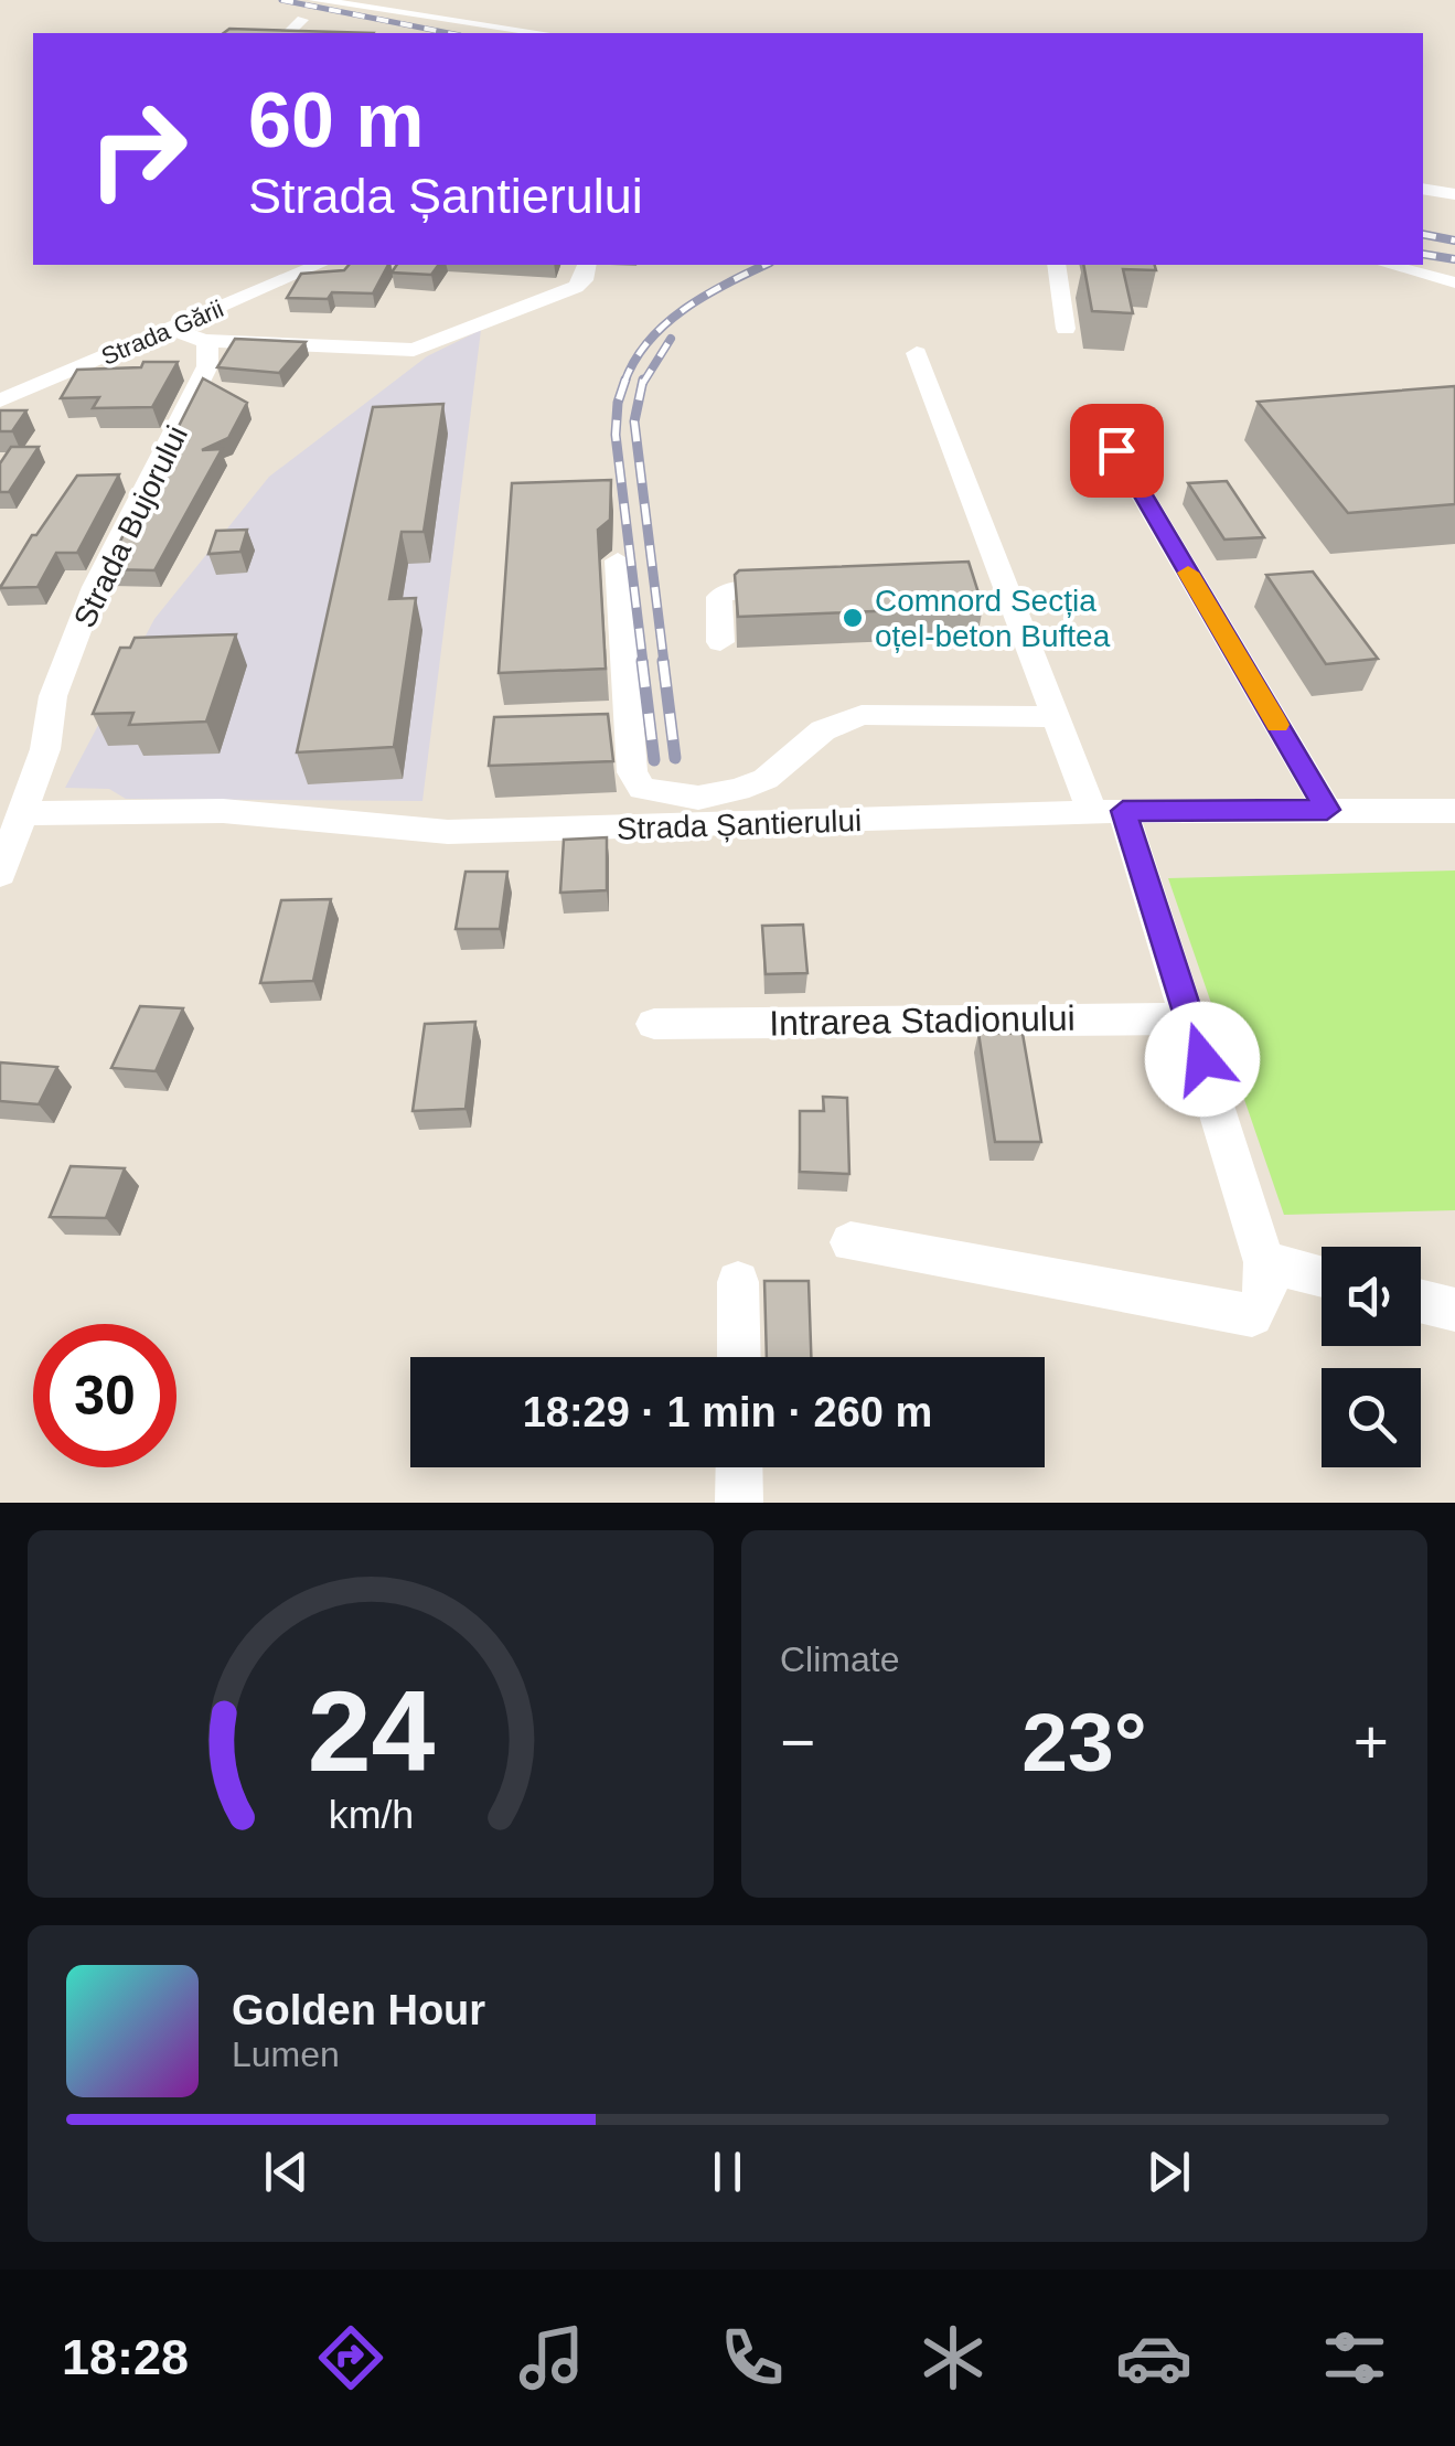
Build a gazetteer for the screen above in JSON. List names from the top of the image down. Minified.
{"streets":{"street":["Strada Gării","Strada Bujorului","Strada Șantierului","Intrarea Stadionului"]},"crossings":[["Strada Bujorului","Strada Șantierului"]],"places":["Comnord Secția oțel-beton Buftea"],"page":{"turn":["60 m","Strada Șantierului"],"limit":"30","trip":"18:29 · 1 min · 260 m","tile":"Climate","heat":["−","23°","+"],"song":["Golden Hour","Lumen"],"tabs":"18:28","gauge":["24","km/h"]}}
